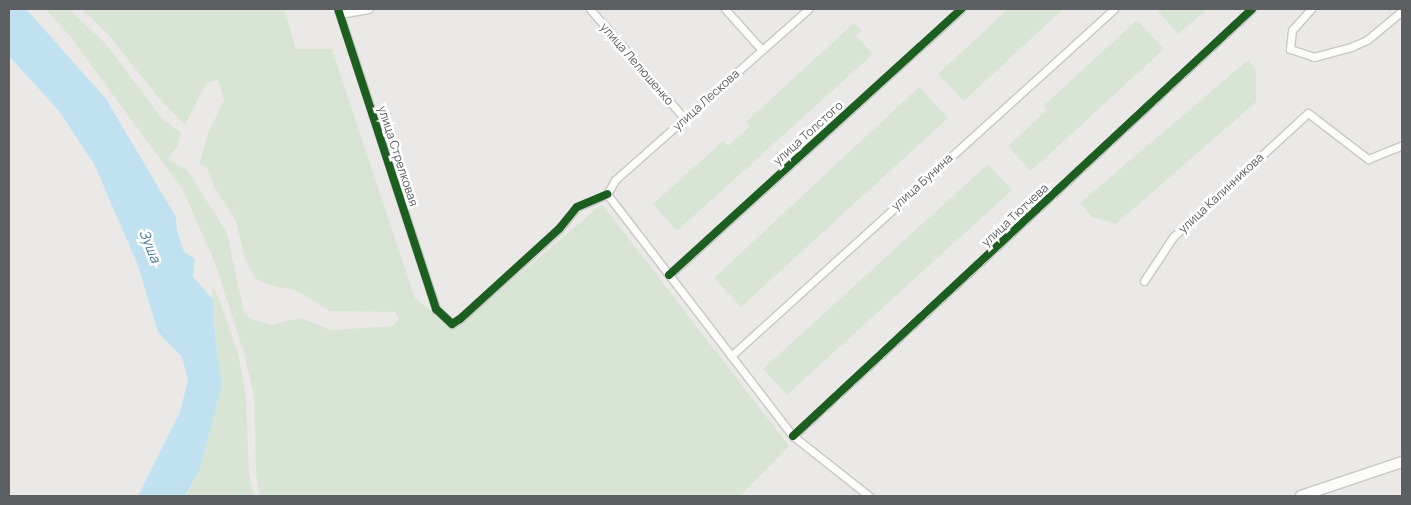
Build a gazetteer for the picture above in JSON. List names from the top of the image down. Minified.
{"streets":{"street":["улица Лелюшенко","улица Лескова","улица Толстого","улица Стрелковая","улица Бунина","улица Калинникова","улица Тютчева"]},"crossings":[["улица Лелюшенко","улица Лескова"],["улица Лескова","улица Стрелковая"]],"water":["Зуша"]}
